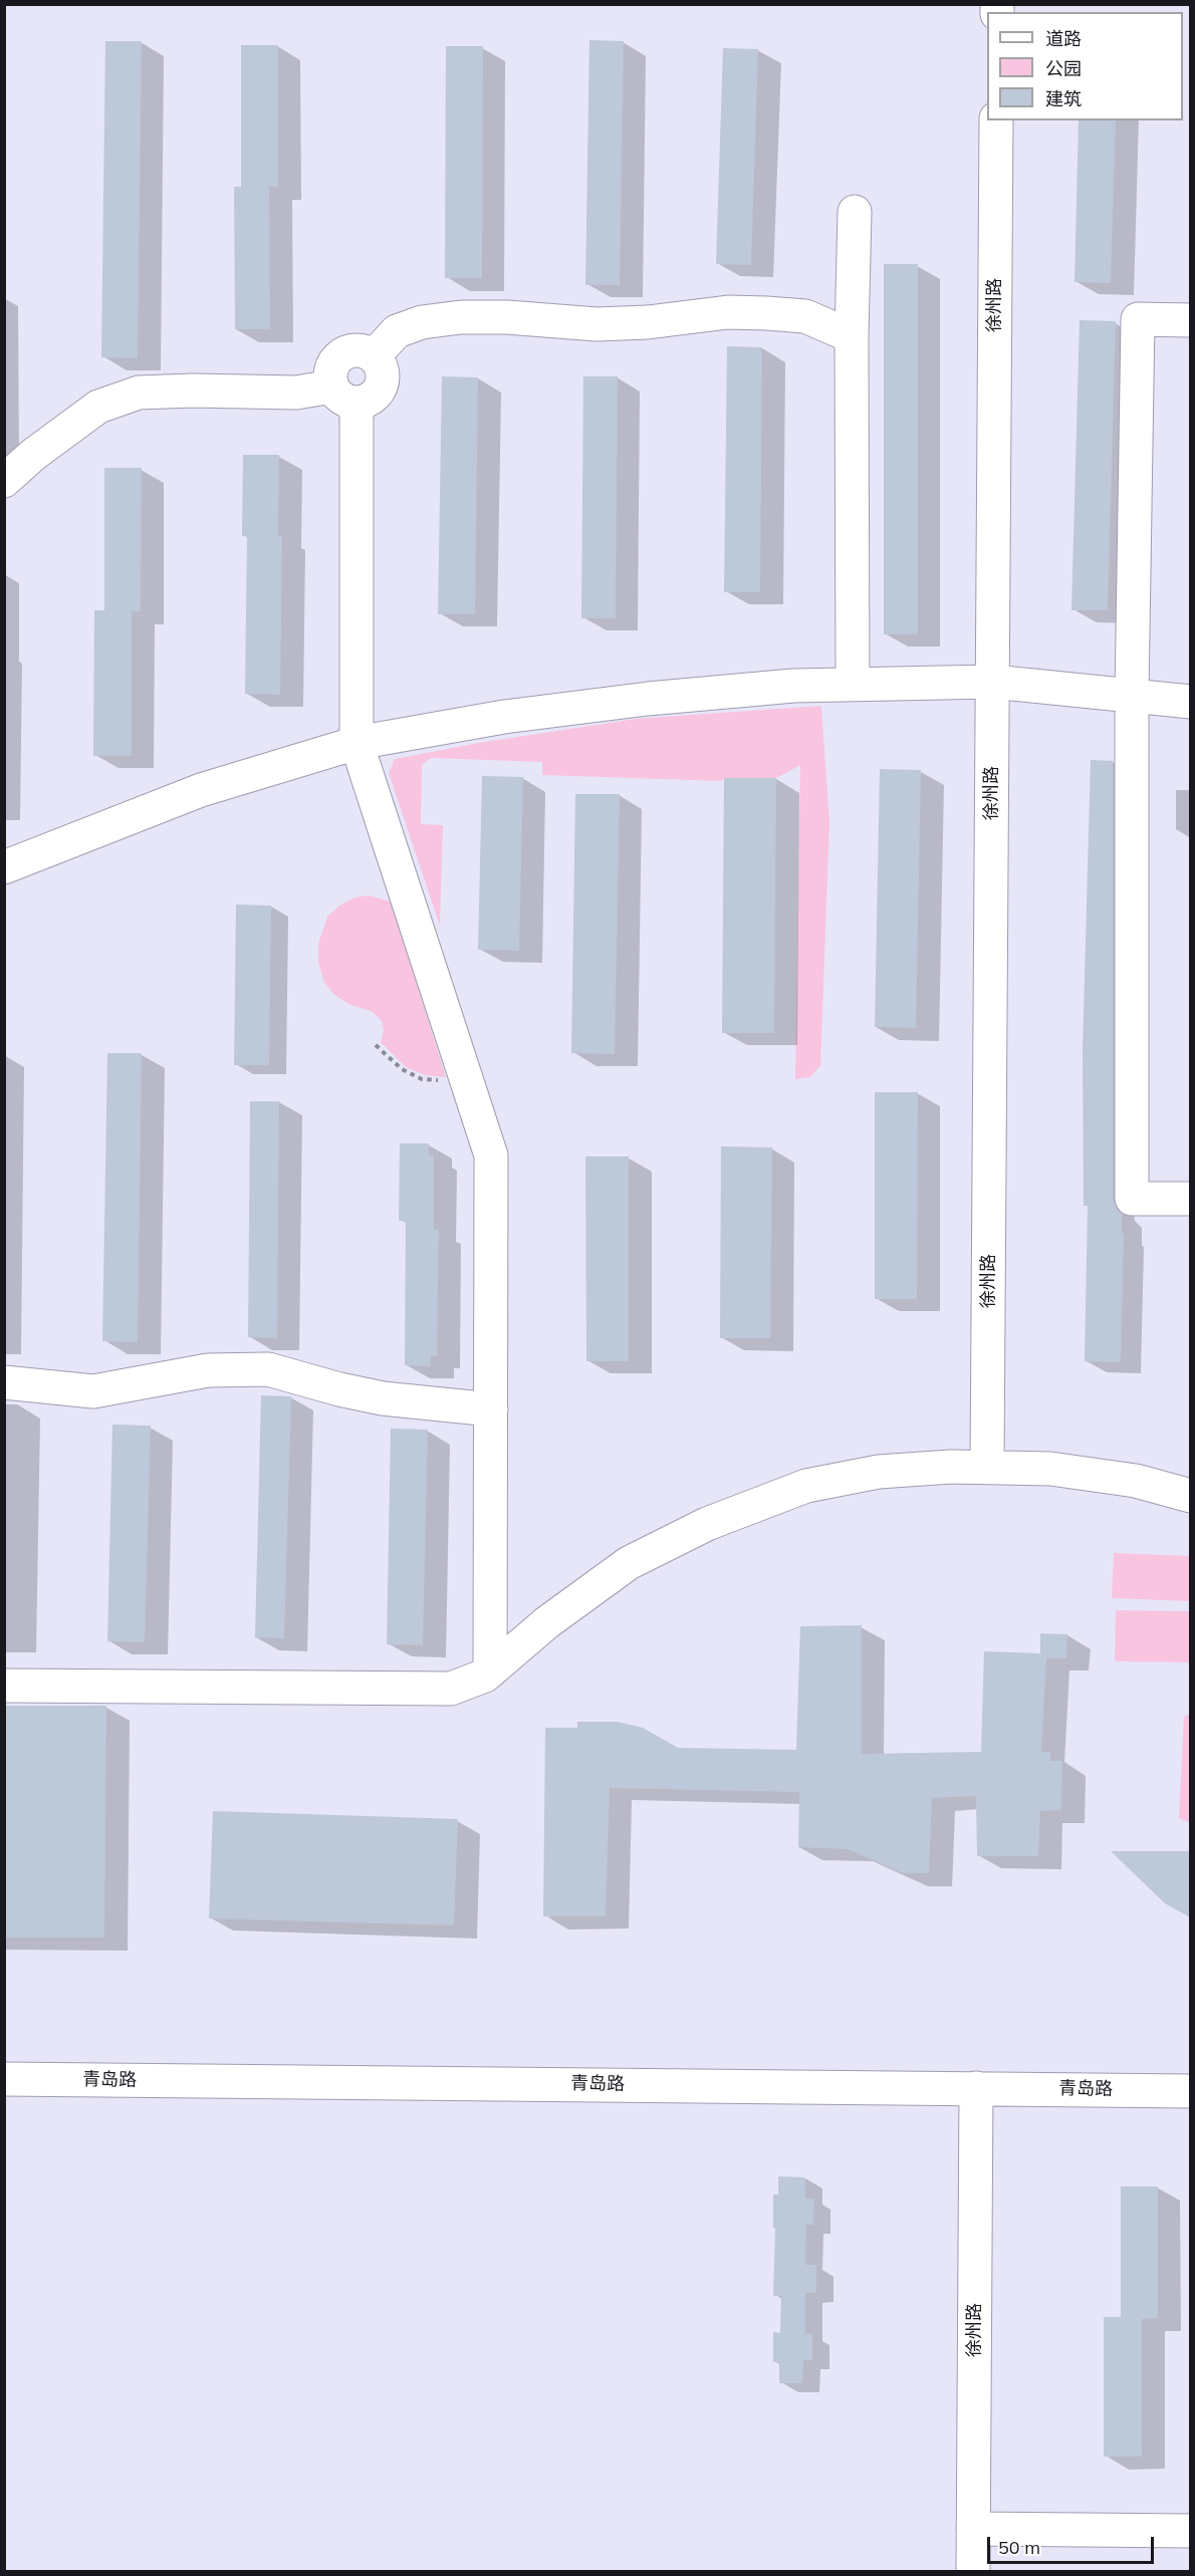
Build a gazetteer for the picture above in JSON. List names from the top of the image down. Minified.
{"streets":{"street":["徐州路","青岛路"]},"crossings":[["徐州路","青岛路"]],"legend":["道路","公园","建筑"],"scale_bar":"50 m"}
